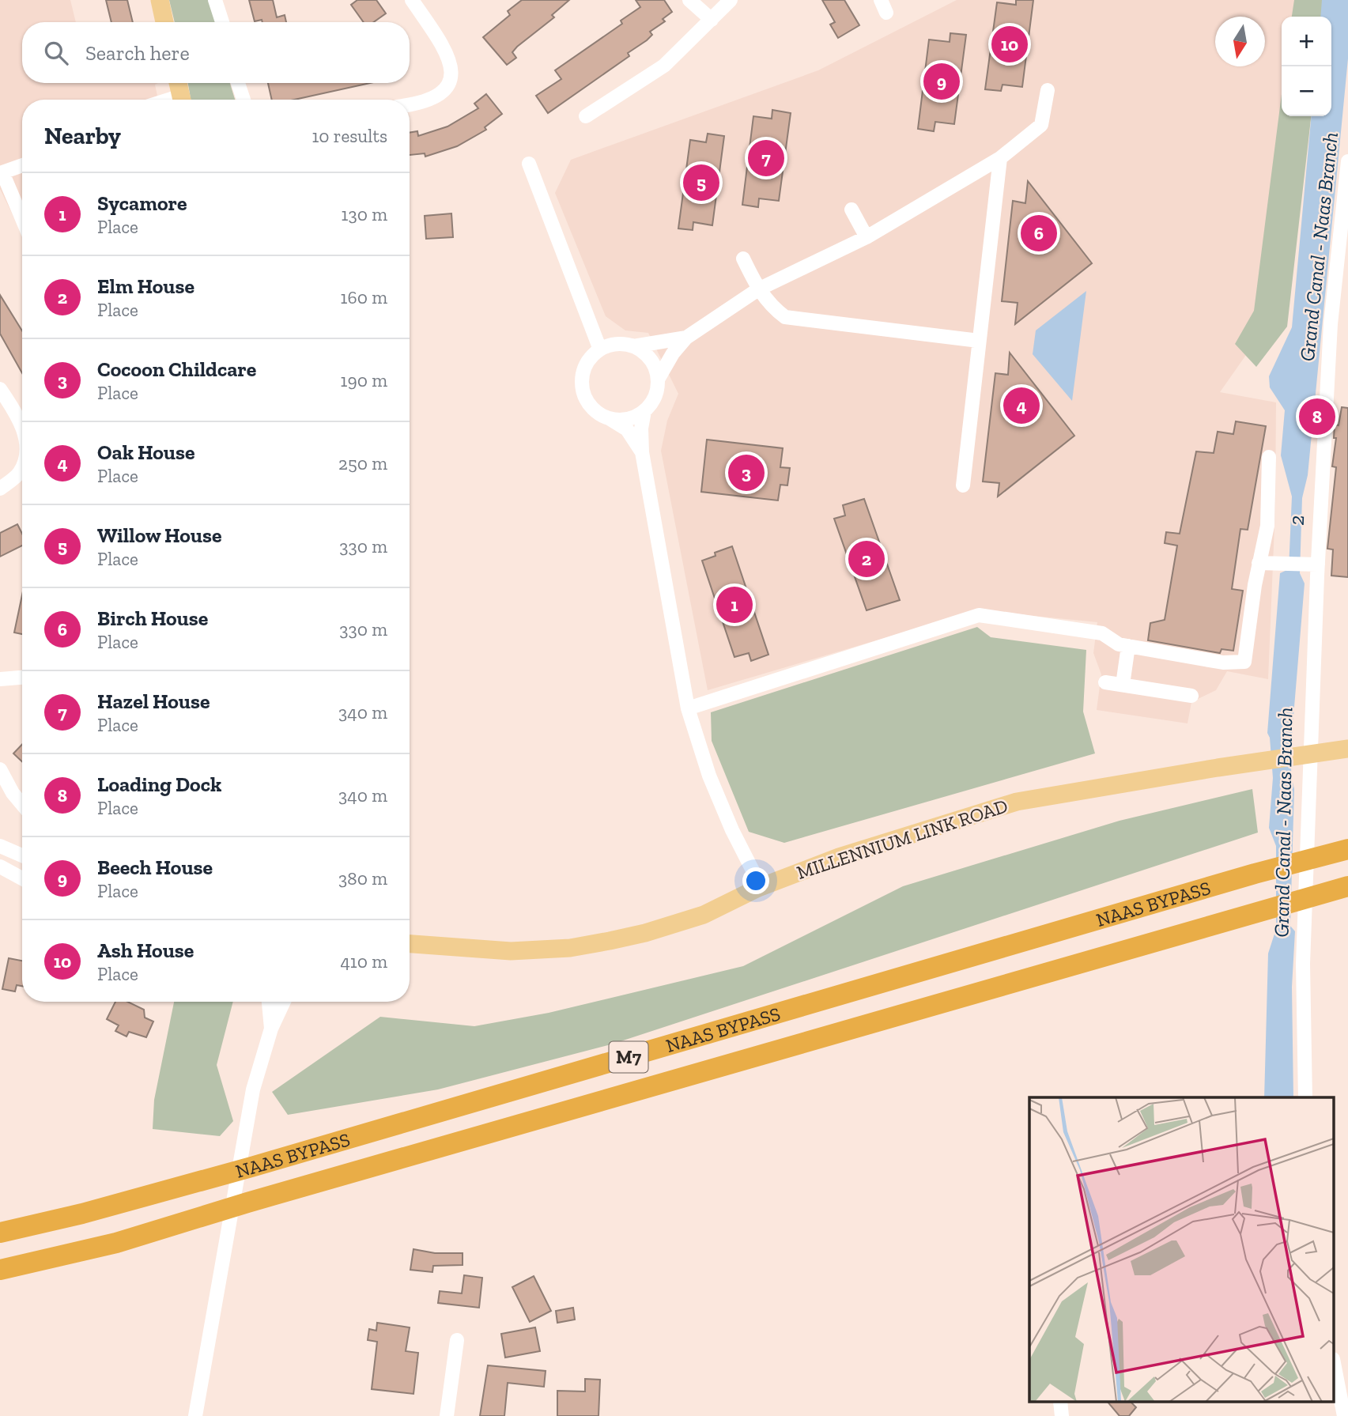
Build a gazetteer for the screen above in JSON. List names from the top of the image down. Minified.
{"streets":{"highway":["NAAS BYPASS","M7"],"main road":["MILLENNIUM LINK ROAD"]},"water":["Grand Canal - Naas Branch","2"],"north":"bottom","page":{"map_buttons":["+","−"],"search":"Search here","pins":["10","9","7","5","6","4","8","3","2","1"],"heading":["Nearby","10 results"],"list":[{"mark":"1","name":"Sycamore","note":"Place","value":"130 m"},{"mark":"2","name":"Elm House","note":"Place","value":"160 m"},{"mark":"3","name":"Cocoon Childcare","note":"Place","value":"190 m"},{"mark":"4","name":"Oak House","note":"Place","value":"250 m"},{"mark":"5","name":"Willow House","note":"Place","value":"330 m"},{"mark":"6","name":"Birch House","note":"Place","value":"330 m"},{"mark":"7","name":"Hazel House","note":"Place","value":"340 m"},{"mark":"8","name":"Loading Dock","note":"Place","value":"340 m"},{"mark":"9","name":"Beech House","note":"Place","value":"380 m"},{"mark":"10","name":"Ash House","note":"Place","value":"410 m"}]}}
